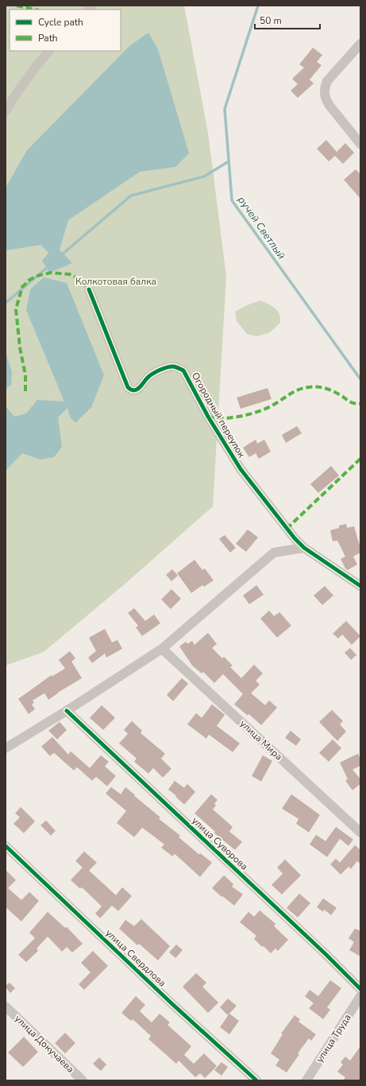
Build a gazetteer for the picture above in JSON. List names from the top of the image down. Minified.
{"streets":{"street":["Огородный переулок","улица Мира","улица Суворова","улица Свердлова","улица Труда","улица Докучаева"]},"water":["ручей Светлый"],"parks":["Колкотовая балка"],"legend":["Cycle path","Path"],"scale_bar":"50 m"}
